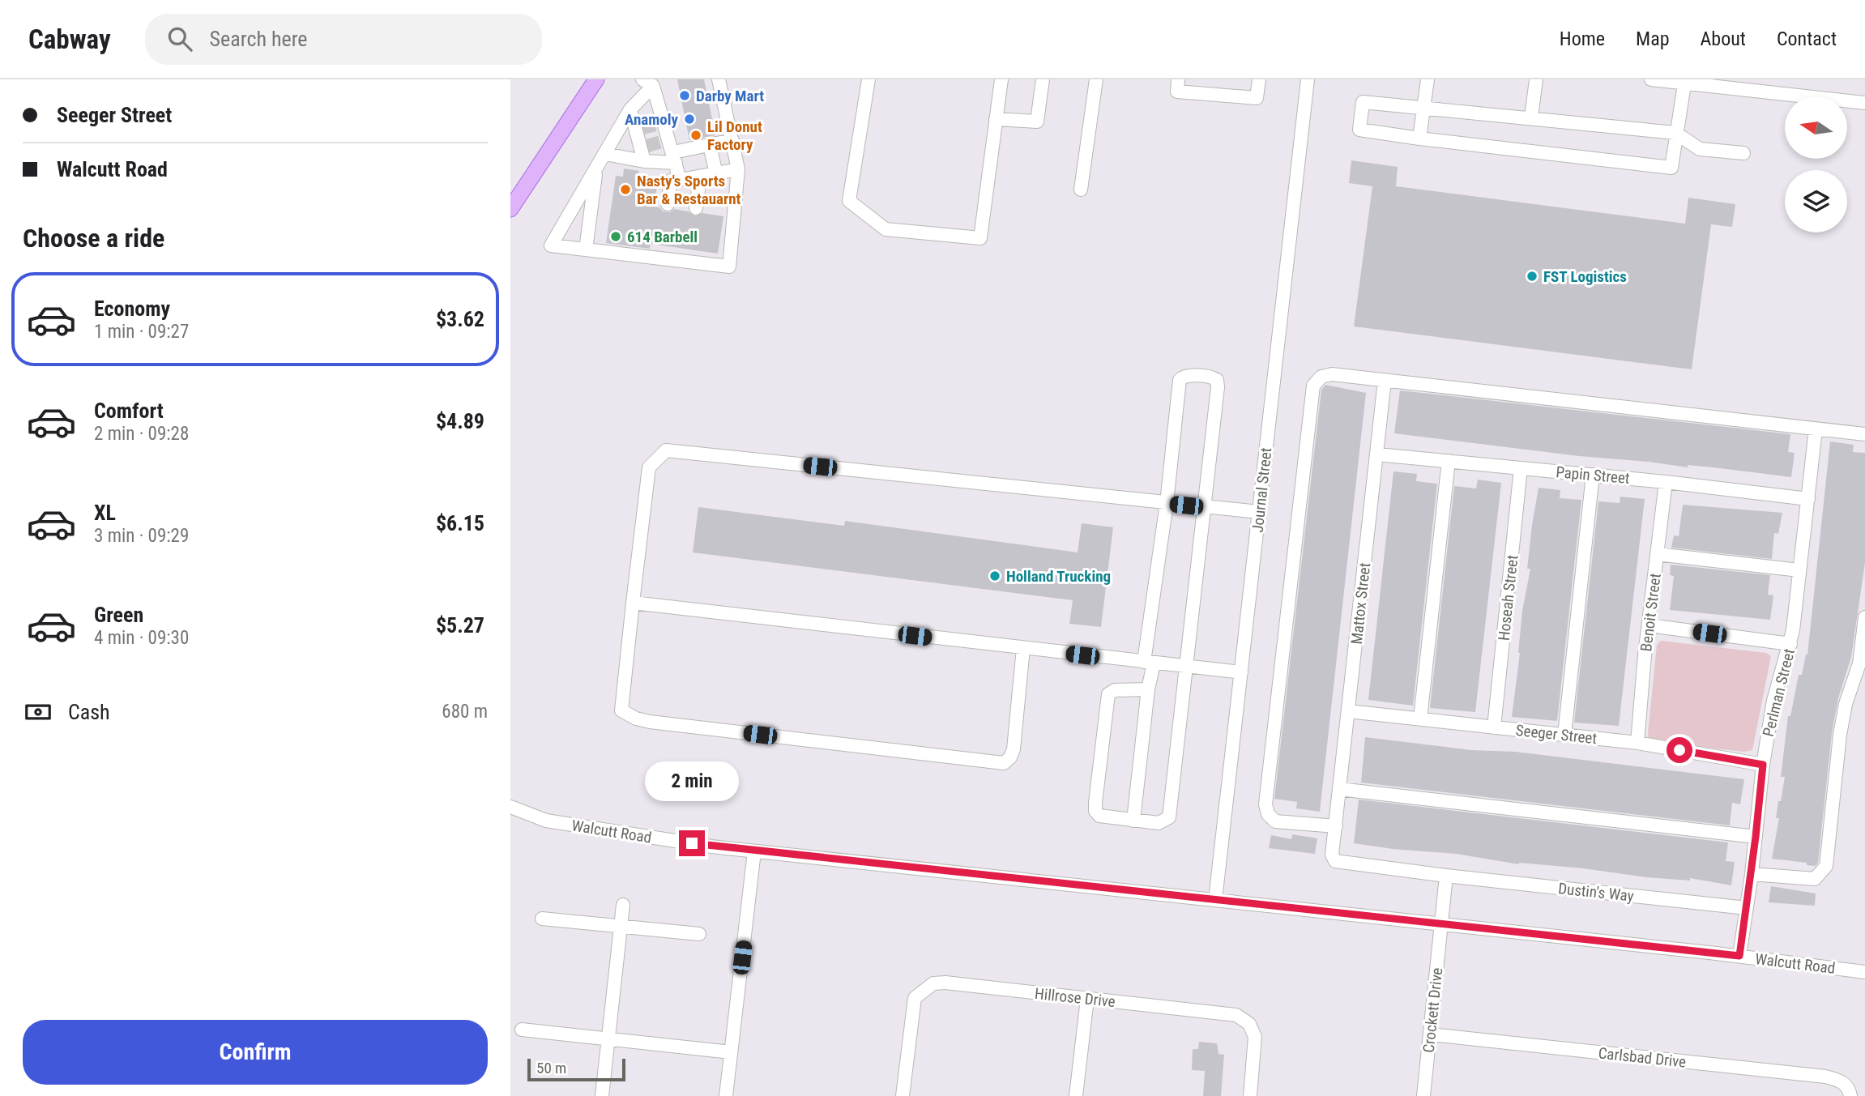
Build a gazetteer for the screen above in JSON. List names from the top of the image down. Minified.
{"streets":{"street":["Papin Street","Journal Street","Hoseah Street","Mattox Street","Benoit Street","Perlman Street","Seeger Street","Walcutt Road","Dustin's Way","Hillrose Drive","Crockett Drive","Carlsbad Drive"]},"crossings":[["Papin Street","Hoseah Street"],["Papin Street","Mattox Street"],["Papin Street","Benoit Street"],["Papin Street","Perlman Street"],["Journal Street","Walcutt Road"],["Hoseah Street","Seeger Street"],["Mattox Street","Seeger Street"],["Mattox Street","Dustin's Way"],["Benoit Street","Seeger Street"],["Perlman Street","Seeger Street"],["Perlman Street","Walcutt Road"],["Perlman Street","Dustin's Way"],["Walcutt Road","Crockett Drive"],["Crockett Drive","Carlsbad Drive"]],"places":["Darby Mart","Anamoly","Lil Donut Factory","Nasty's Sports Bar & Restauarnt","614 Barbell","FST Logistics","Holland Trucking"],"scale_bar":"50 m","north":"left","page":{"header":"Cabway","search":"Search here","nav":["Home","Map","About","Contact"],"banner":["Seeger Street","Walcutt Road"],"heading":"Choose a ride","list":[{"name":"Economy","note":"1 min · 09:27","value":"$3.62"},{"name":"Comfort","note":"2 min · 09:28","value":"$4.89"},{"name":"XL","note":"3 min · 09:29","value":"$6.15"},{"name":"Green","note":"4 min · 09:30","value":"$5.27"}],"pay":["Cash","680 m"],"bubble":"2 min","buttons":"Confirm","scale":"50 m"}}
